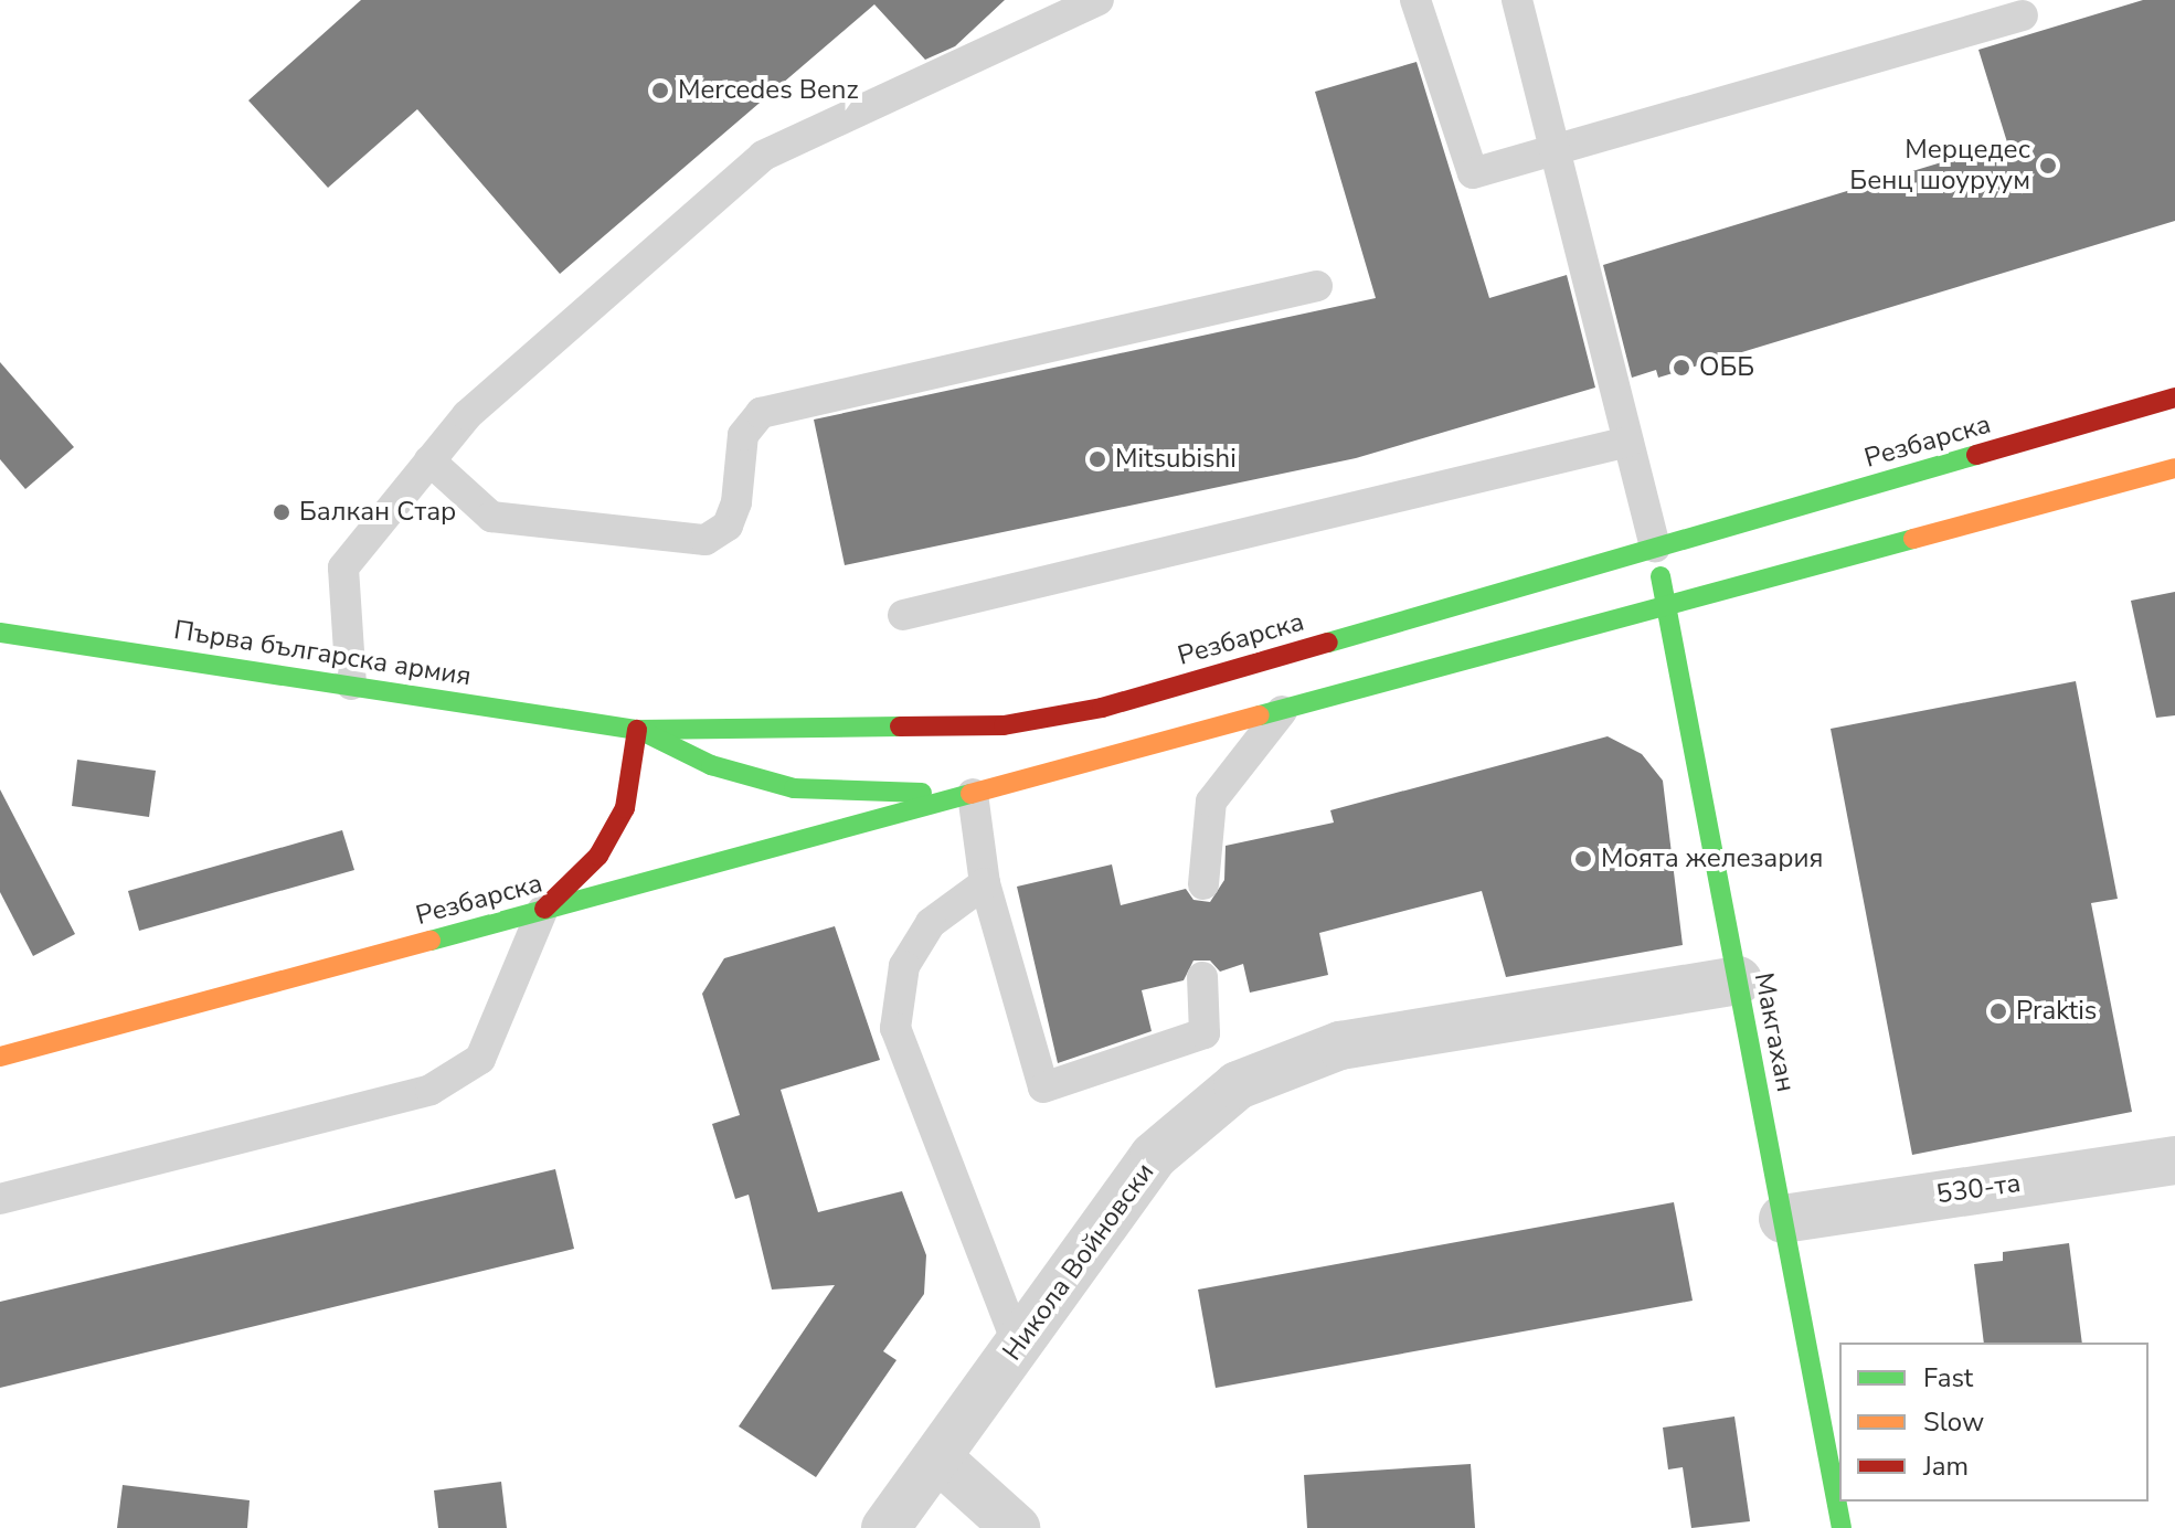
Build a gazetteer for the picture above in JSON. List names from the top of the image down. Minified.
{"streets":{"street":["Резбарска","Първа българска армия","Макгахан","530-та","Никола Войновски"]},"crossings":[["Резбарска","Първа българска армия"],["Резбарска","Макгахан"],["Макгахан","530-та"],["Макгахан","Никола Войновски"]],"places":["Mercedes Benz","Мерцедес Бенц шоуруум","ОББ","Mitsubishi","Балкан Стар","Моята железария","Praktis"],"legend":["Fast","Slow","Jam"]}
